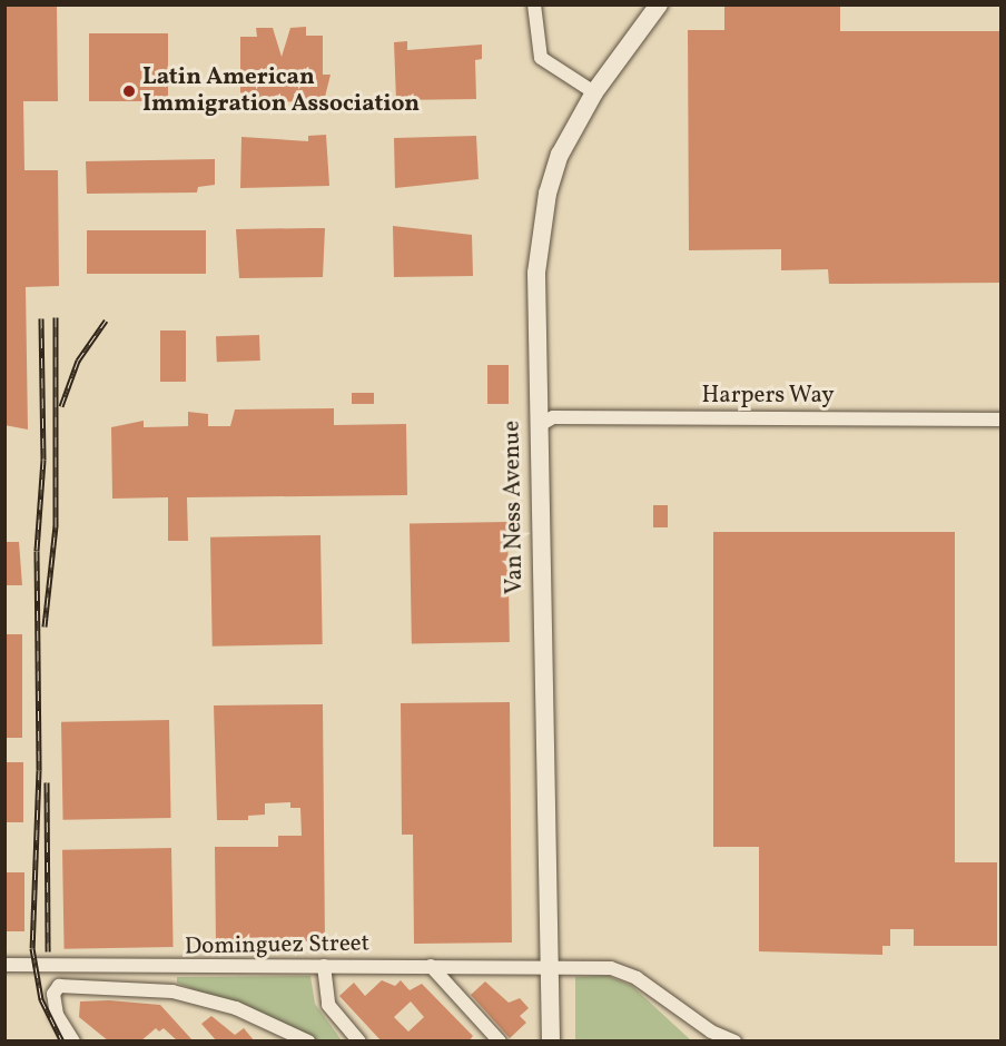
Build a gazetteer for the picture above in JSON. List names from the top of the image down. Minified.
{"streets":{"main road":["Van Ness Avenue"],"street":["Harpers Way","Dominguez Street"]},"crossings":[["Harpers Way","Van Ness Avenue"],["Van Ness Avenue","Dominguez Street"]],"places":["Latin American Immigration Association"]}
